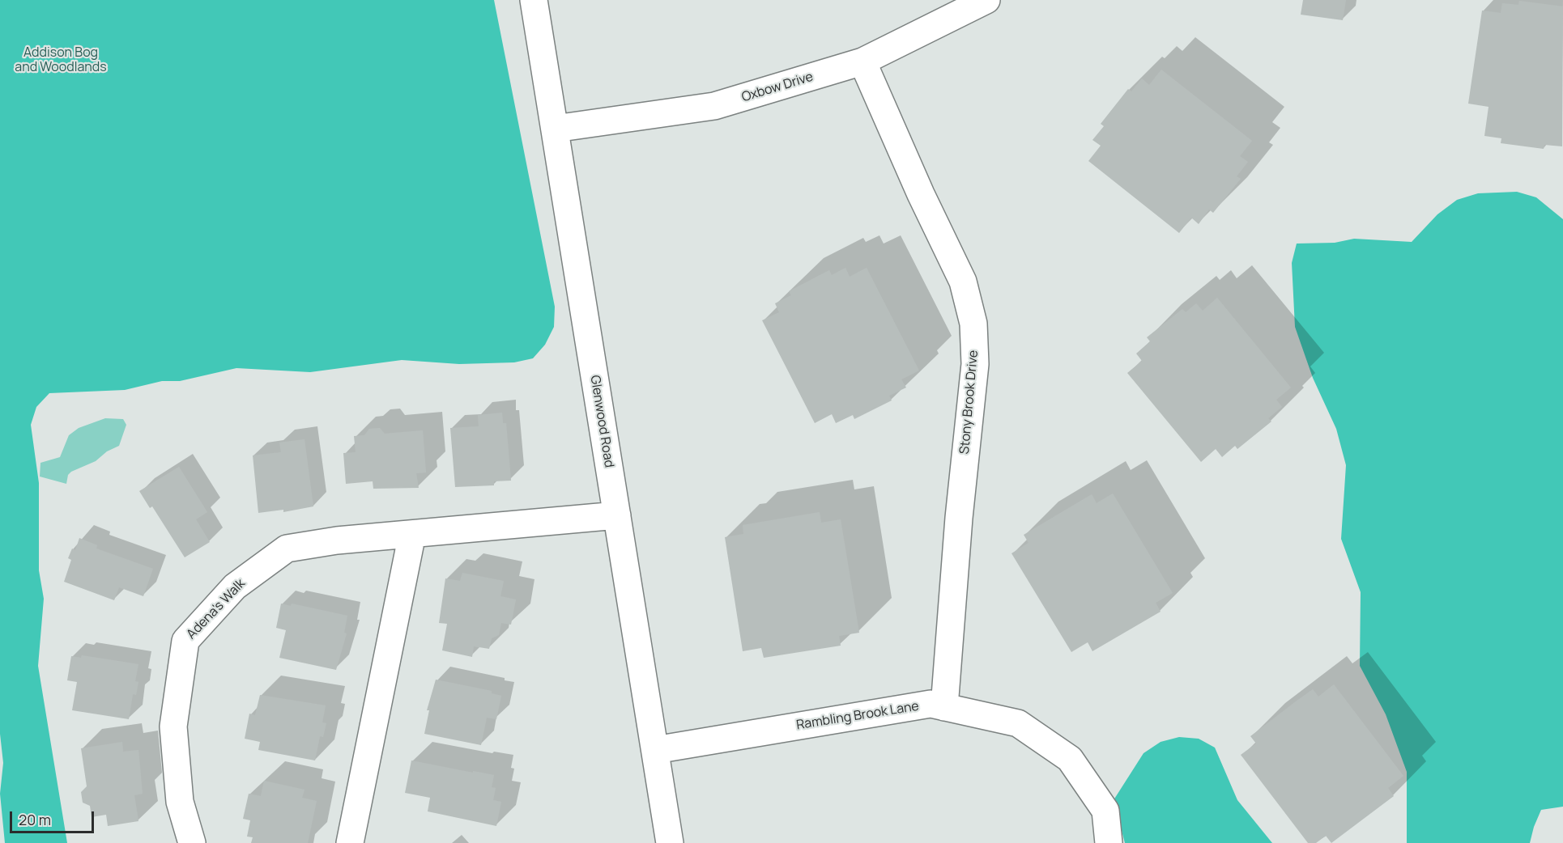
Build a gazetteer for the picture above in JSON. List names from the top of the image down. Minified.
{"streets":{"street":["Oxbow Drive","Stony Brook Drive","Glenwood Road","Adena's Walk","Rambling Brook Lane"]},"crossings":[["Oxbow Drive","Stony Brook Drive"],["Oxbow Drive","Glenwood Road"],["Stony Brook Drive","Rambling Brook Lane"],["Glenwood Road","Adena's Walk"],["Glenwood Road","Rambling Brook Lane"]],"parks":["Addison Bog and Woodlands"],"scale_bar":"20 m"}
